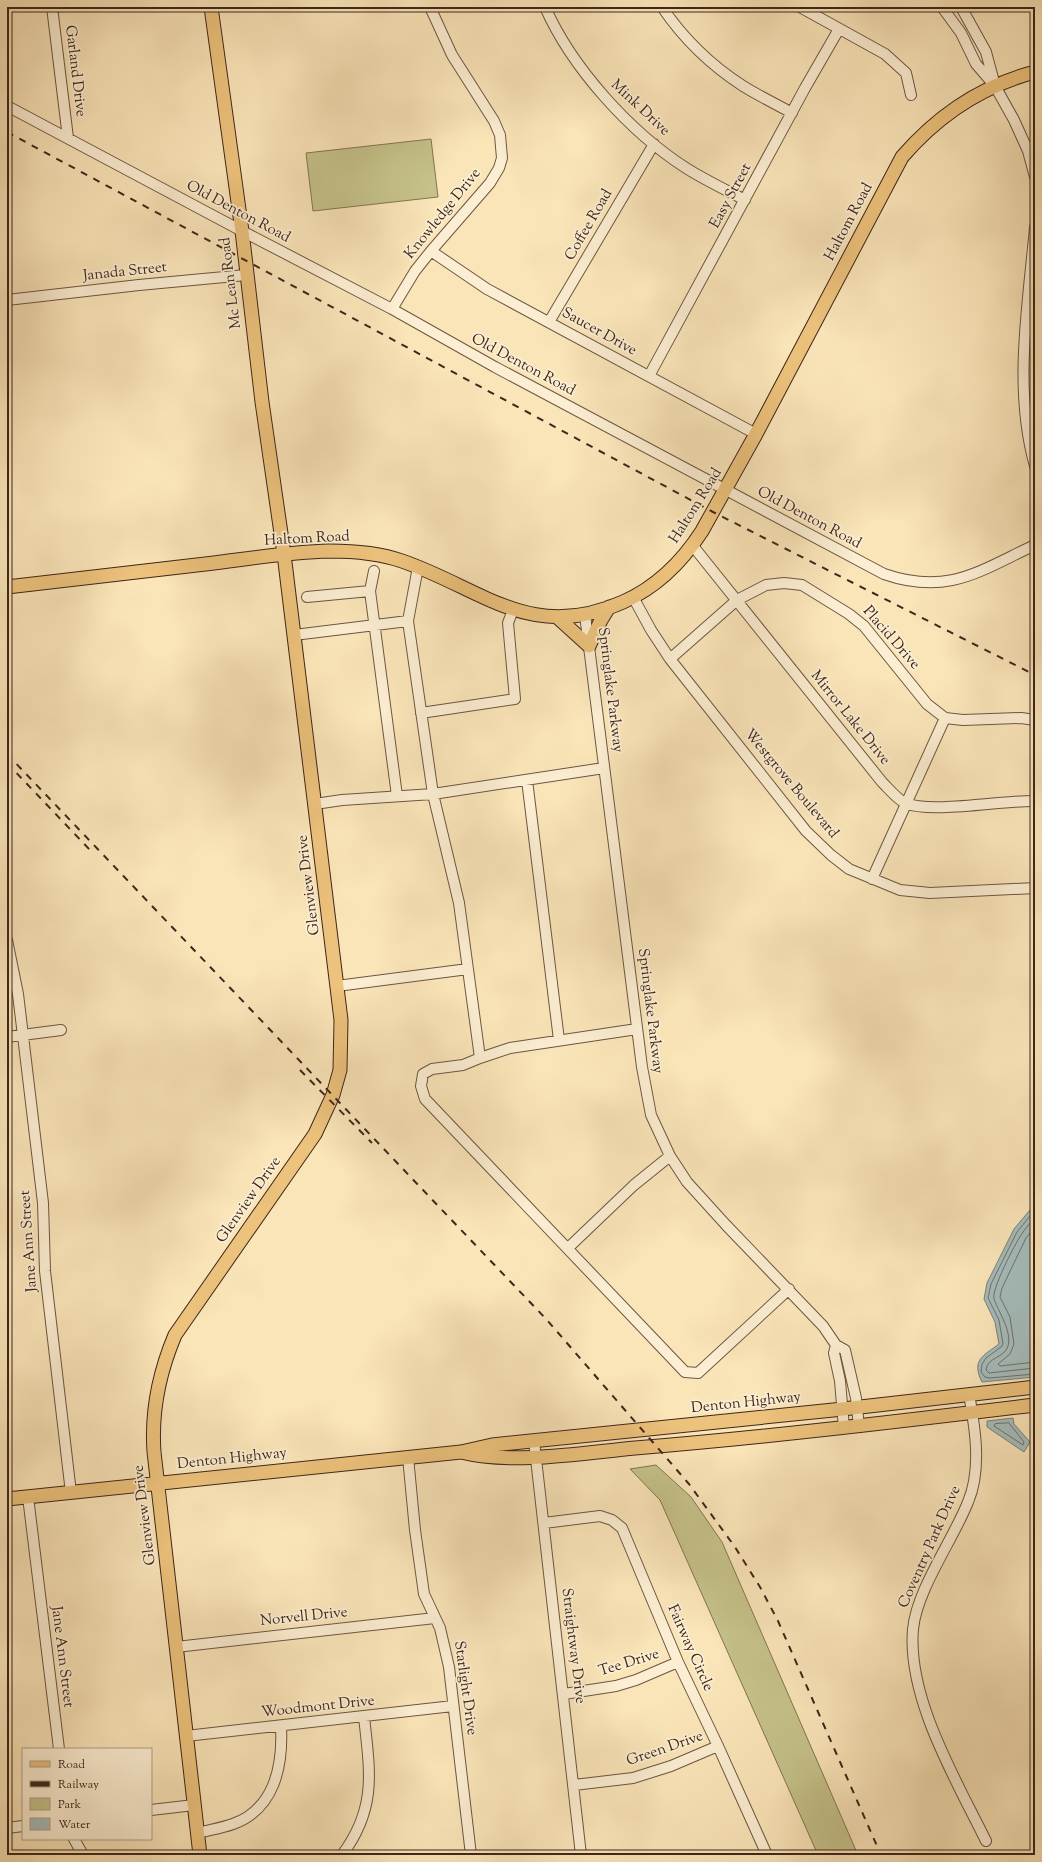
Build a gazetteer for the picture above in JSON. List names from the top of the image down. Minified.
{"streets":{"main road":["Haltom Road","Mc Lean Road","Glenview Drive","Denton Highway"],"street":["Garland Drive","Mink Drive","Easy Street","Old Denton Road","Knowledge Drive","Coffee Road","Janada Street","Saucer Drive","Placid Drive","Springlake Parkway","Mirror Lake Drive","Westgrove Boulevard","Jane Ann Street","Coventry Park Drive","Norvell Drive","Straightway Drive","Fairway Circle","Tee Drive","Starlight Drive","Woodmont Drive","Green Drive"]},"crossings":[["Garland Drive","Old Denton Road"],["Mink Drive","Easy Street"],["Mink Drive","Coffee Road"],["Easy Street","Saucer Drive"],["Old Denton Road","Knowledge Drive"],["Old Denton Road","Haltom Road"],["Old Denton Road","Mc Lean Road"],["Knowledge Drive","Saucer Drive"],["Haltom Road","Mc Lean Road"],["Haltom Road","Saucer Drive"],["Haltom Road","Springlake Parkway"],["Haltom Road","Mirror Lake Drive"],["Haltom Road","Westgrove Boulevard"],["Haltom Road","Glenview Drive"],["Coffee Road","Saucer Drive"],["Janada Street","Mc Lean Road"],["Mc Lean Road","Glenview Drive"],["Placid Drive","Mirror Lake Drive"],["Placid Drive","Westgrove Boulevard"],["Springlake Parkway","Denton Highway"],["Glenview Drive","Denton Highway"],["Glenview Drive","Norvell Drive"],["Glenview Drive","Woodmont Drive"],["Jane Ann Street","Denton Highway"],["Denton Highway","Coventry Park Drive"],["Denton Highway","Straightway Drive"],["Denton Highway","Starlight Drive"],["Norvell Drive","Starlight Drive"],["Straightway Drive","Fairway Circle"],["Straightway Drive","Tee Drive"],["Straightway Drive","Green Drive"],["Fairway Circle","Tee Drive"],["Fairway Circle","Green Drive"],["Starlight Drive","Woodmont Drive"]],"legend":["Road","Railway","Park","Water"]}
